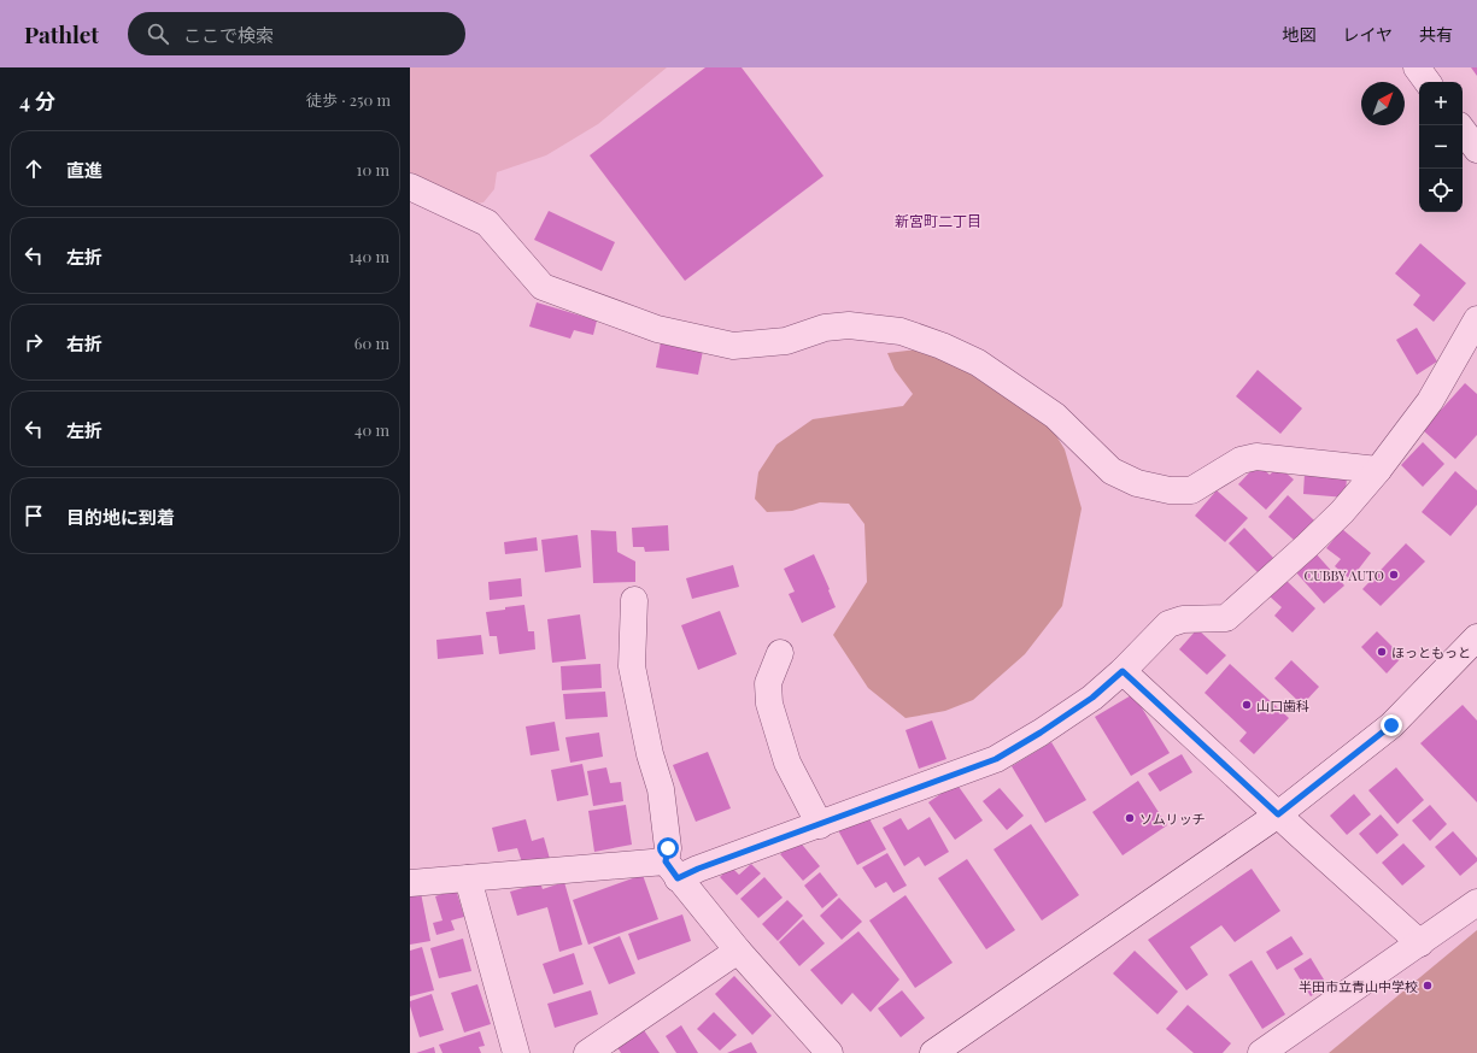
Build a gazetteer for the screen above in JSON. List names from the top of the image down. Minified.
{"districts":["新宮町二丁目"],"places":["CUBBY AUTO","ほっともっと","山口歯科","ソムリッチ","半田市立青山中学校"],"north":"top right","page":{"header":"Pathlet","search":"ここで検索","nav":["地図","レイヤ","共有"],"heading":["4 分","徒歩 · 250 m"],"map_buttons":["+","−"],"list":[["直進","10 m"],["左折","140 m"],["右折","60 m"],["左折","40 m"],"目的地に到着"]}}
